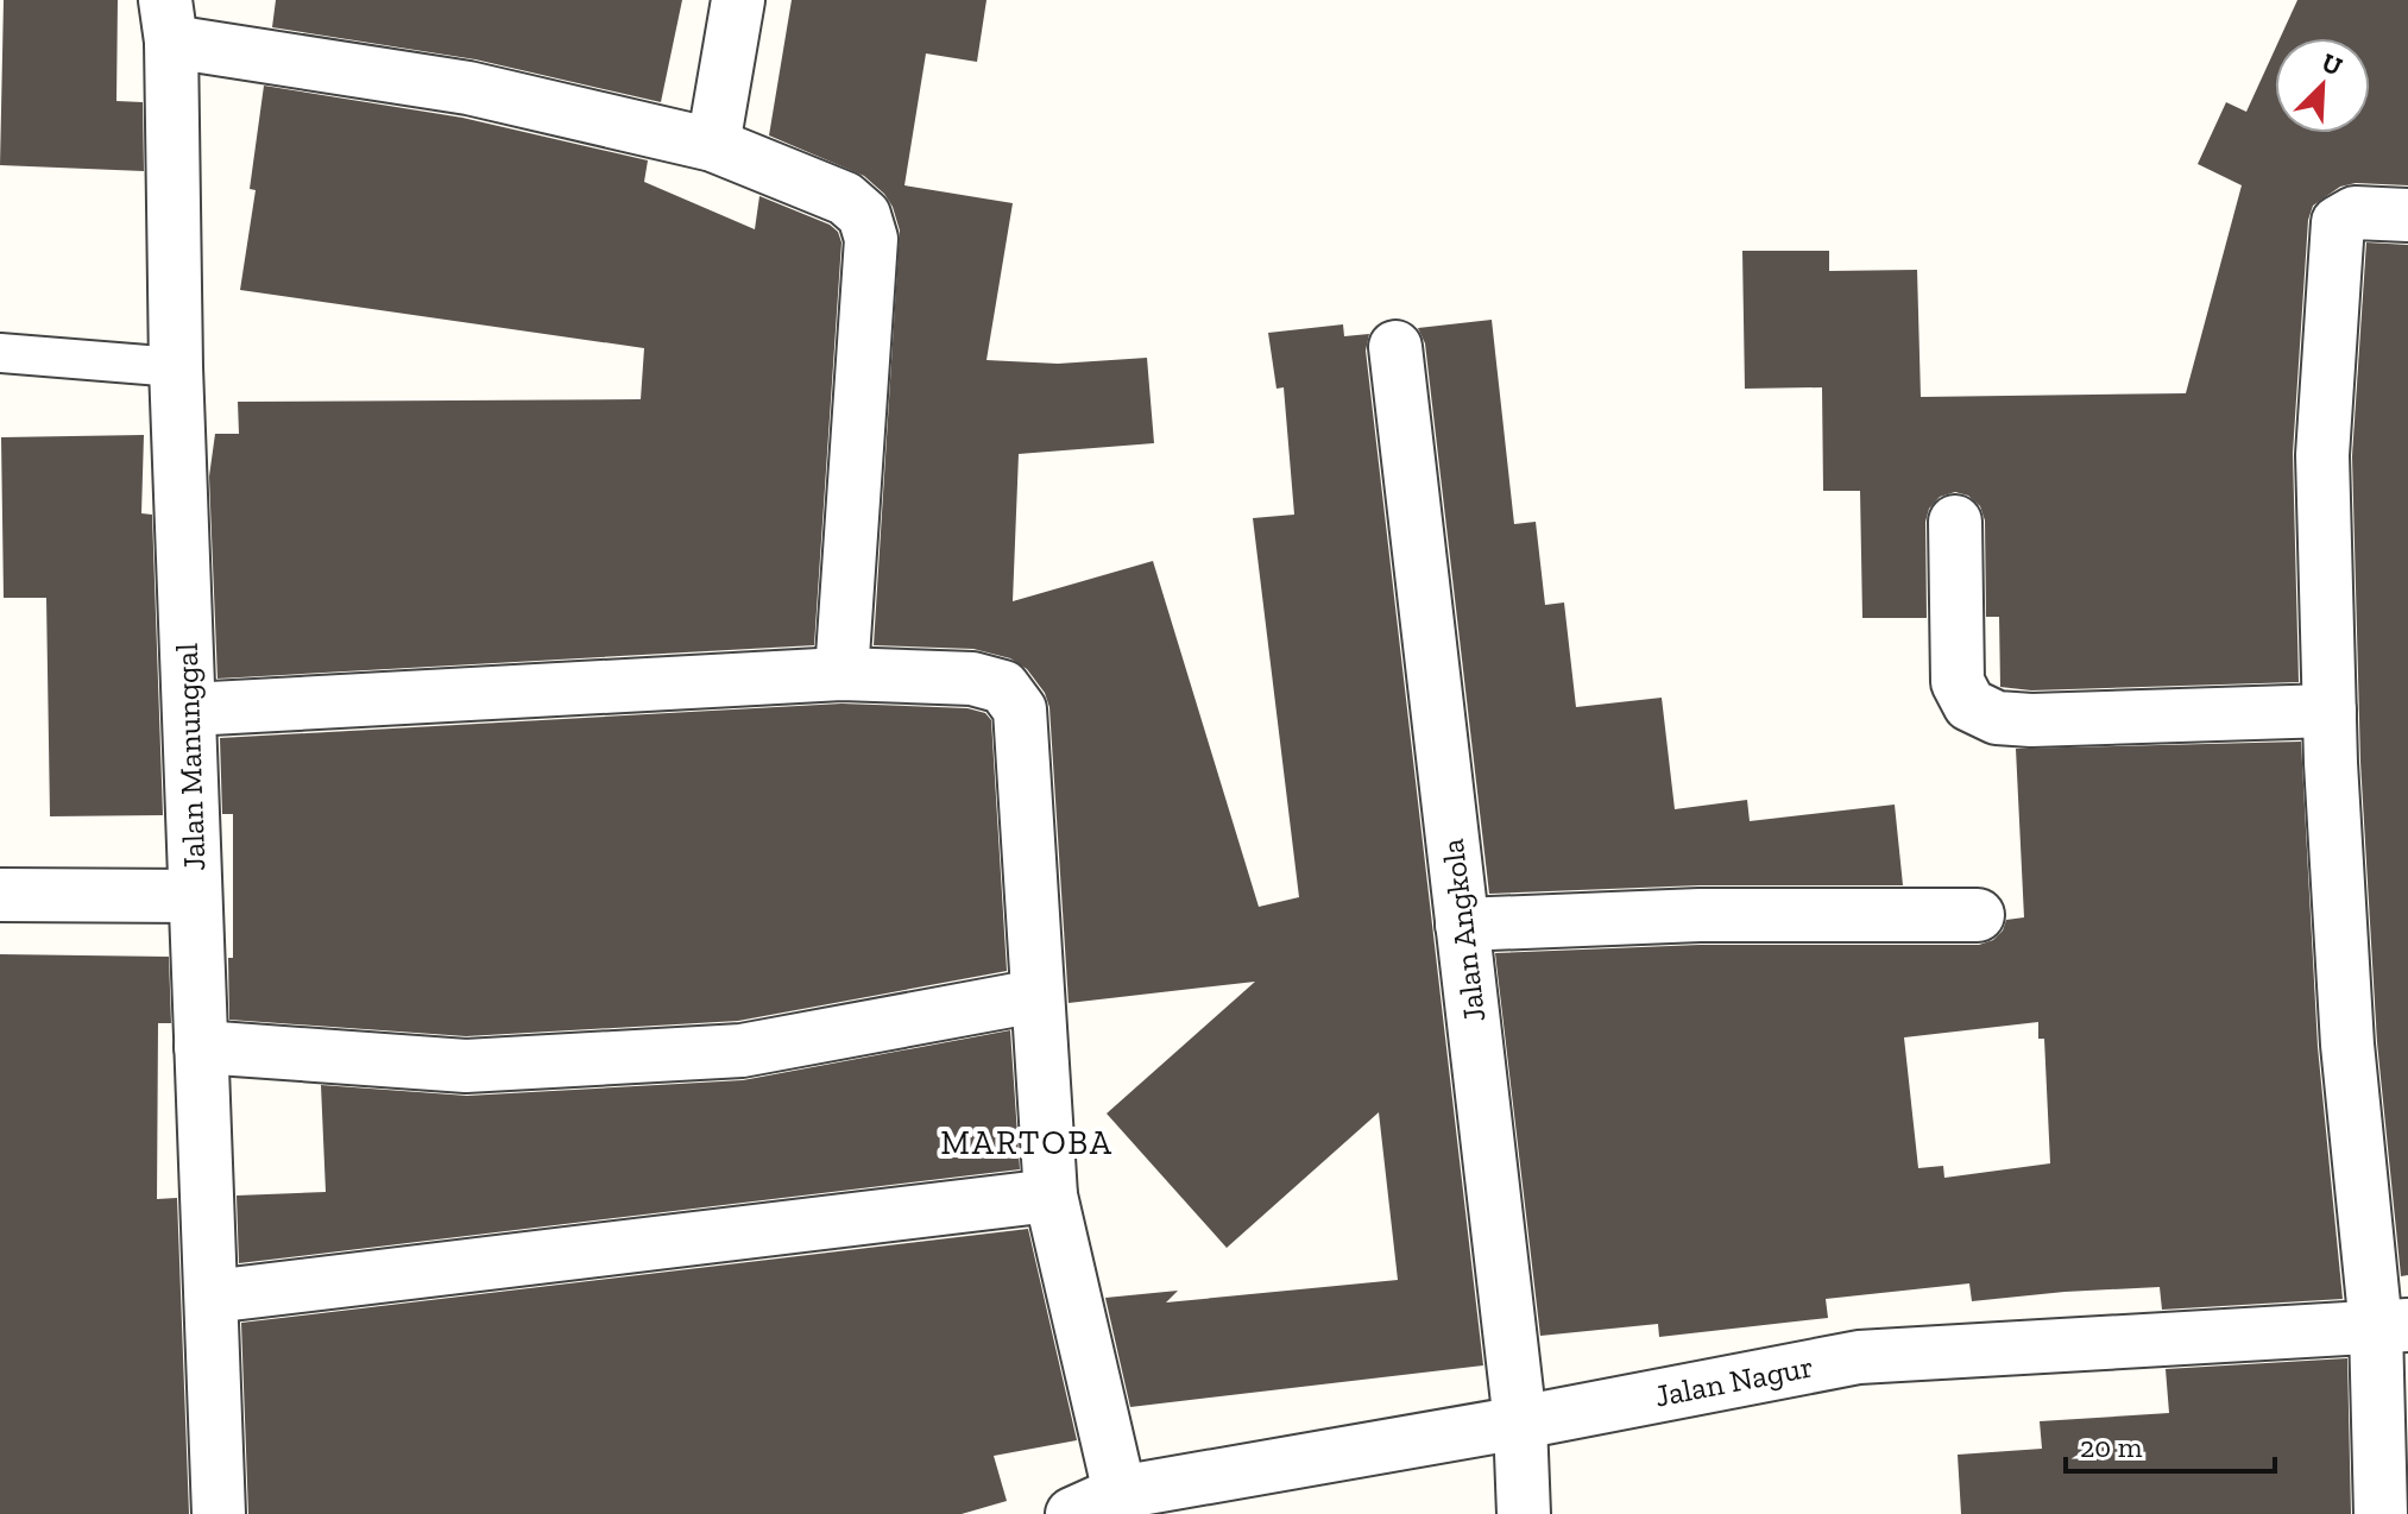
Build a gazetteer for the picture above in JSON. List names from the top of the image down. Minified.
{"streets":{"street":["Jalan Manunggal","Jalan Angkola","Jalan Nagur"]},"crossings":[["Jalan Angkola","Jalan Nagur"]],"districts":["MARTOBA"],"scale_bar":"20 m","north":"top right"}
